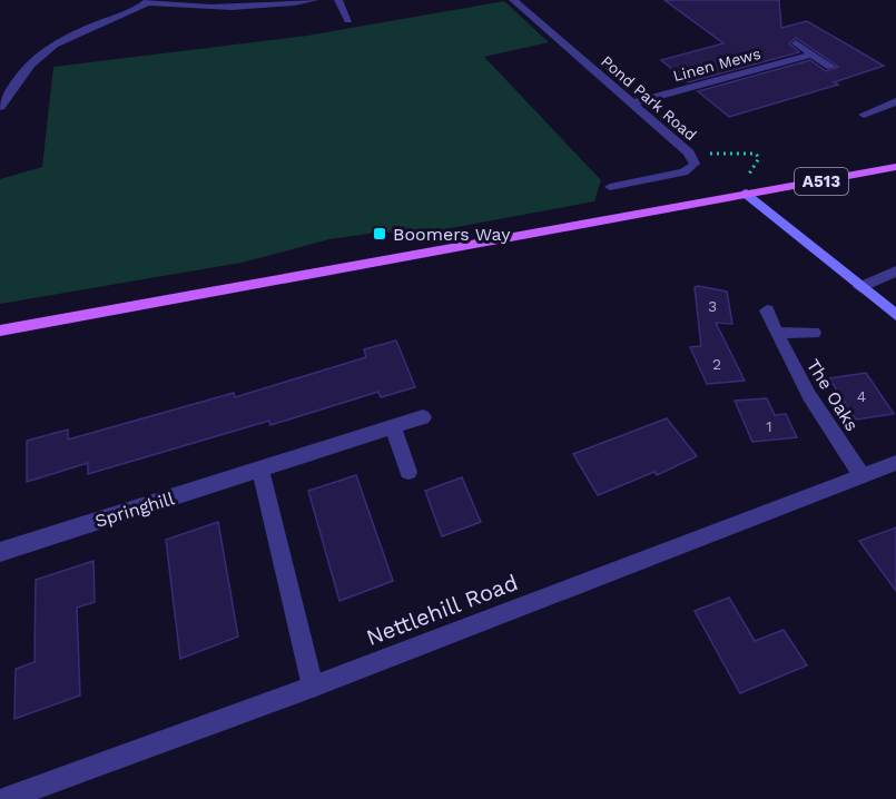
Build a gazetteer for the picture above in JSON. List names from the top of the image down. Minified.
{"streets":{"main road":["A513"],"street":["Linen Mews","Pond Park Road","The Oaks","Springhill","Nettlehill Road"]},"crossings":[["Linen Mews","Pond Park Road"],["The Oaks","Nettlehill Road"]],"places":{"transit":["Boomers Way"]},"house_numbers":["3","2","4","1"]}
